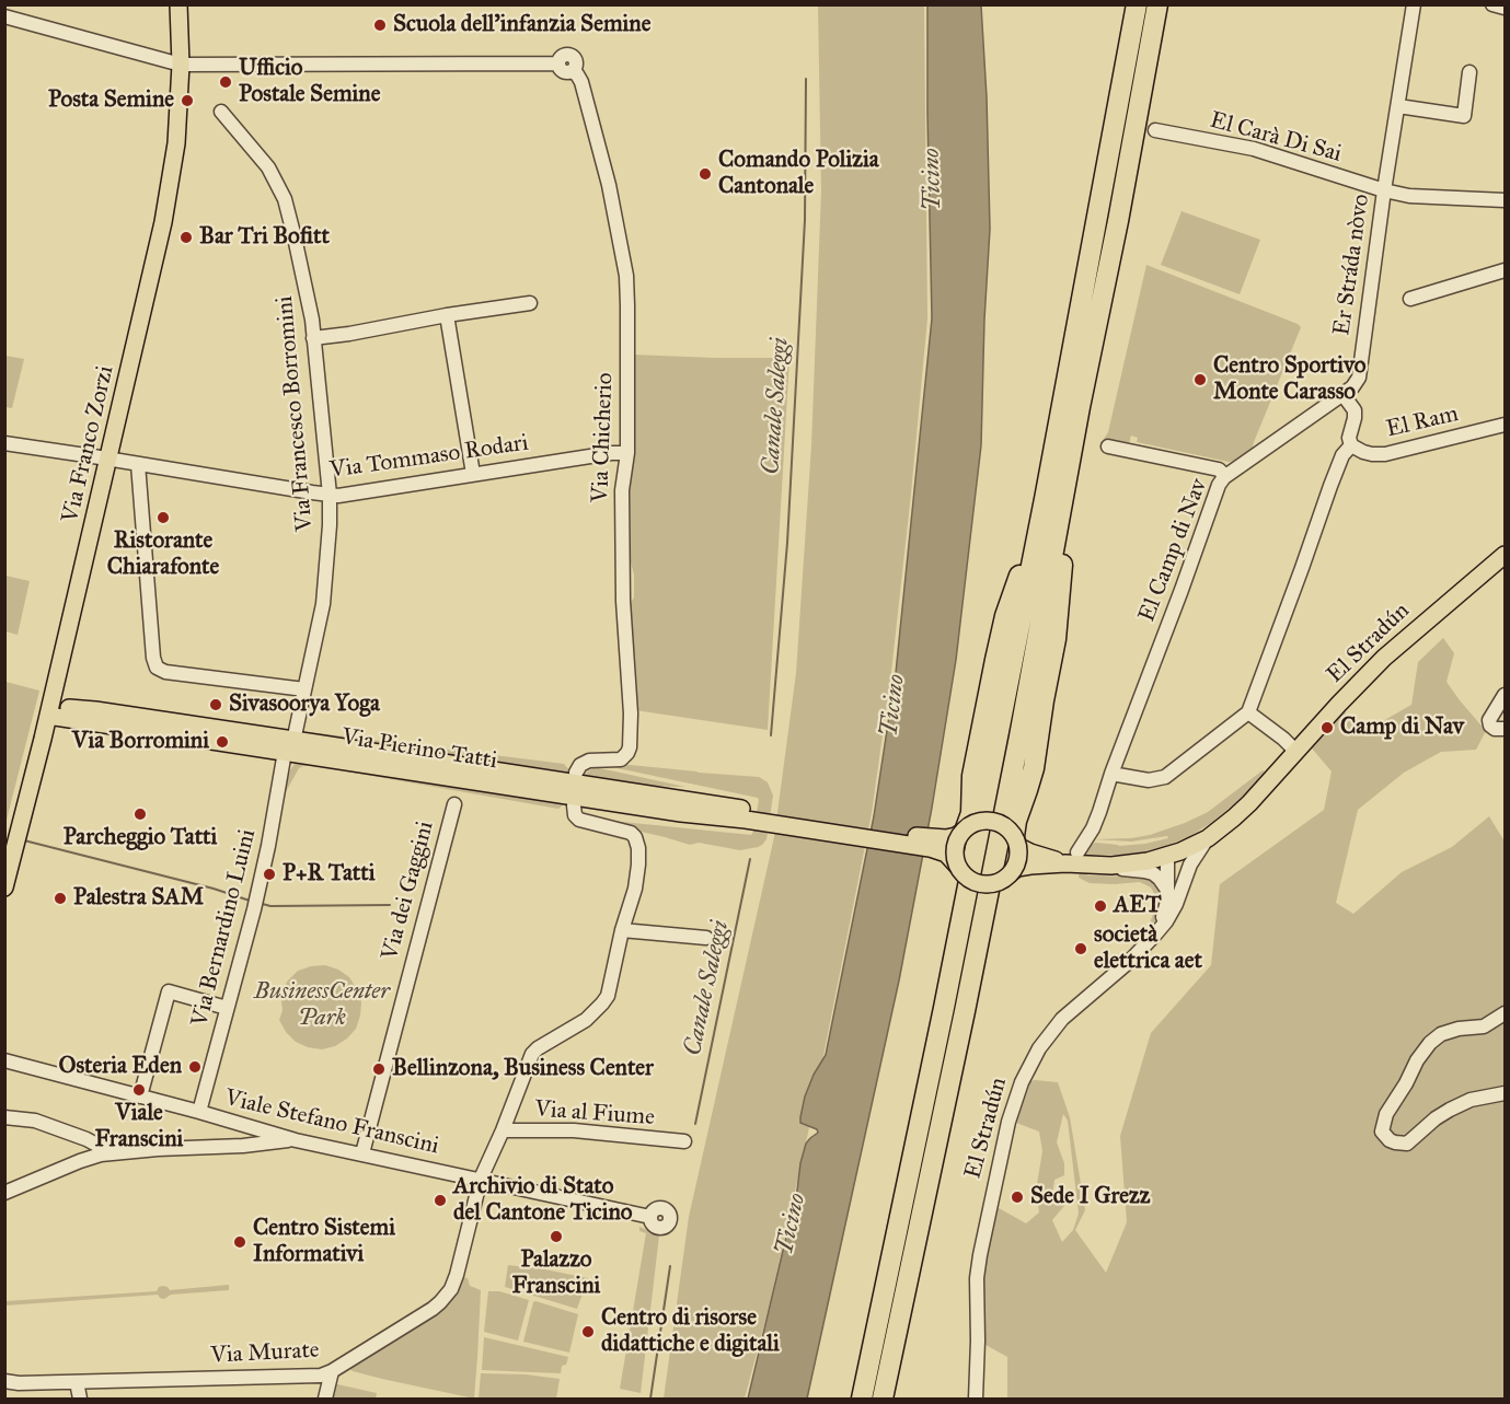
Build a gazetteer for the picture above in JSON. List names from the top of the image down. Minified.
{"streets":{"main road":["Via Franco Zorzi","El Stradún","Via Pierino Tatti"],"street":["El Carà Di Sai","Er Stráda nòvo","Via Francesco Borromini","El Ram","Via Chicherio","Via Tommaso Rodari","El Camp di Nav","Via dei Gaggini","Via Bernardino Luini","Via al Fiume","Viale Stefano Franscini","Via Murate"]},"crossings":[["El Carà Di Sai","Er Stráda nòvo"],["Er Stráda nòvo","El Camp di Nav"],["Via Francesco Borromini","Via Tommaso Rodari"],["Via Francesco Borromini","Via Pierino Tatti"],["Via Francesco Borromini","Via Bernardino Luini"],["Via Chicherio","Via Franco Zorzi"],["Via Chicherio","Via Tommaso Rodari"],["Via Franco Zorzi","Via Tommaso Rodari"],["Via Franco Zorzi","Via Pierino Tatti"],["El Camp di Nav","El Stradún"],["Via Pierino Tatti","Via Bernardino Luini"],["Via dei Gaggini","Viale Stefano Franscini"],["Via Bernardino Luini","Viale Stefano Franscini"],["Viale Stefano Franscini","Via Murate"]],"water":["Ticino","Canale Saleggi"],"parks":["BusinessCenter Park"],"places":["Scuola dell’infanzia Semine","Ufficio Postale Semine","Posta Semine","Comando Polizia Cantonale","Bar Tri Bofitt","Centro Sportivo Monte Carasso","Ristorante Chiarafonte","Sivasoorya Yoga","Camp di Nav","Via Borromini","Parcheggio Tatti","P+R Tatti","Palestra SAM","AET","società elettrica aet","Osteria Eden","Bellinzona, Business Center","Viale Franscini","Sede I Grezz","Archivio di Stato del Cantone Ticino","Palazzo Franscini","Centro Sistemi Informativi","Centro di risorse didattiche e digitali"]}
